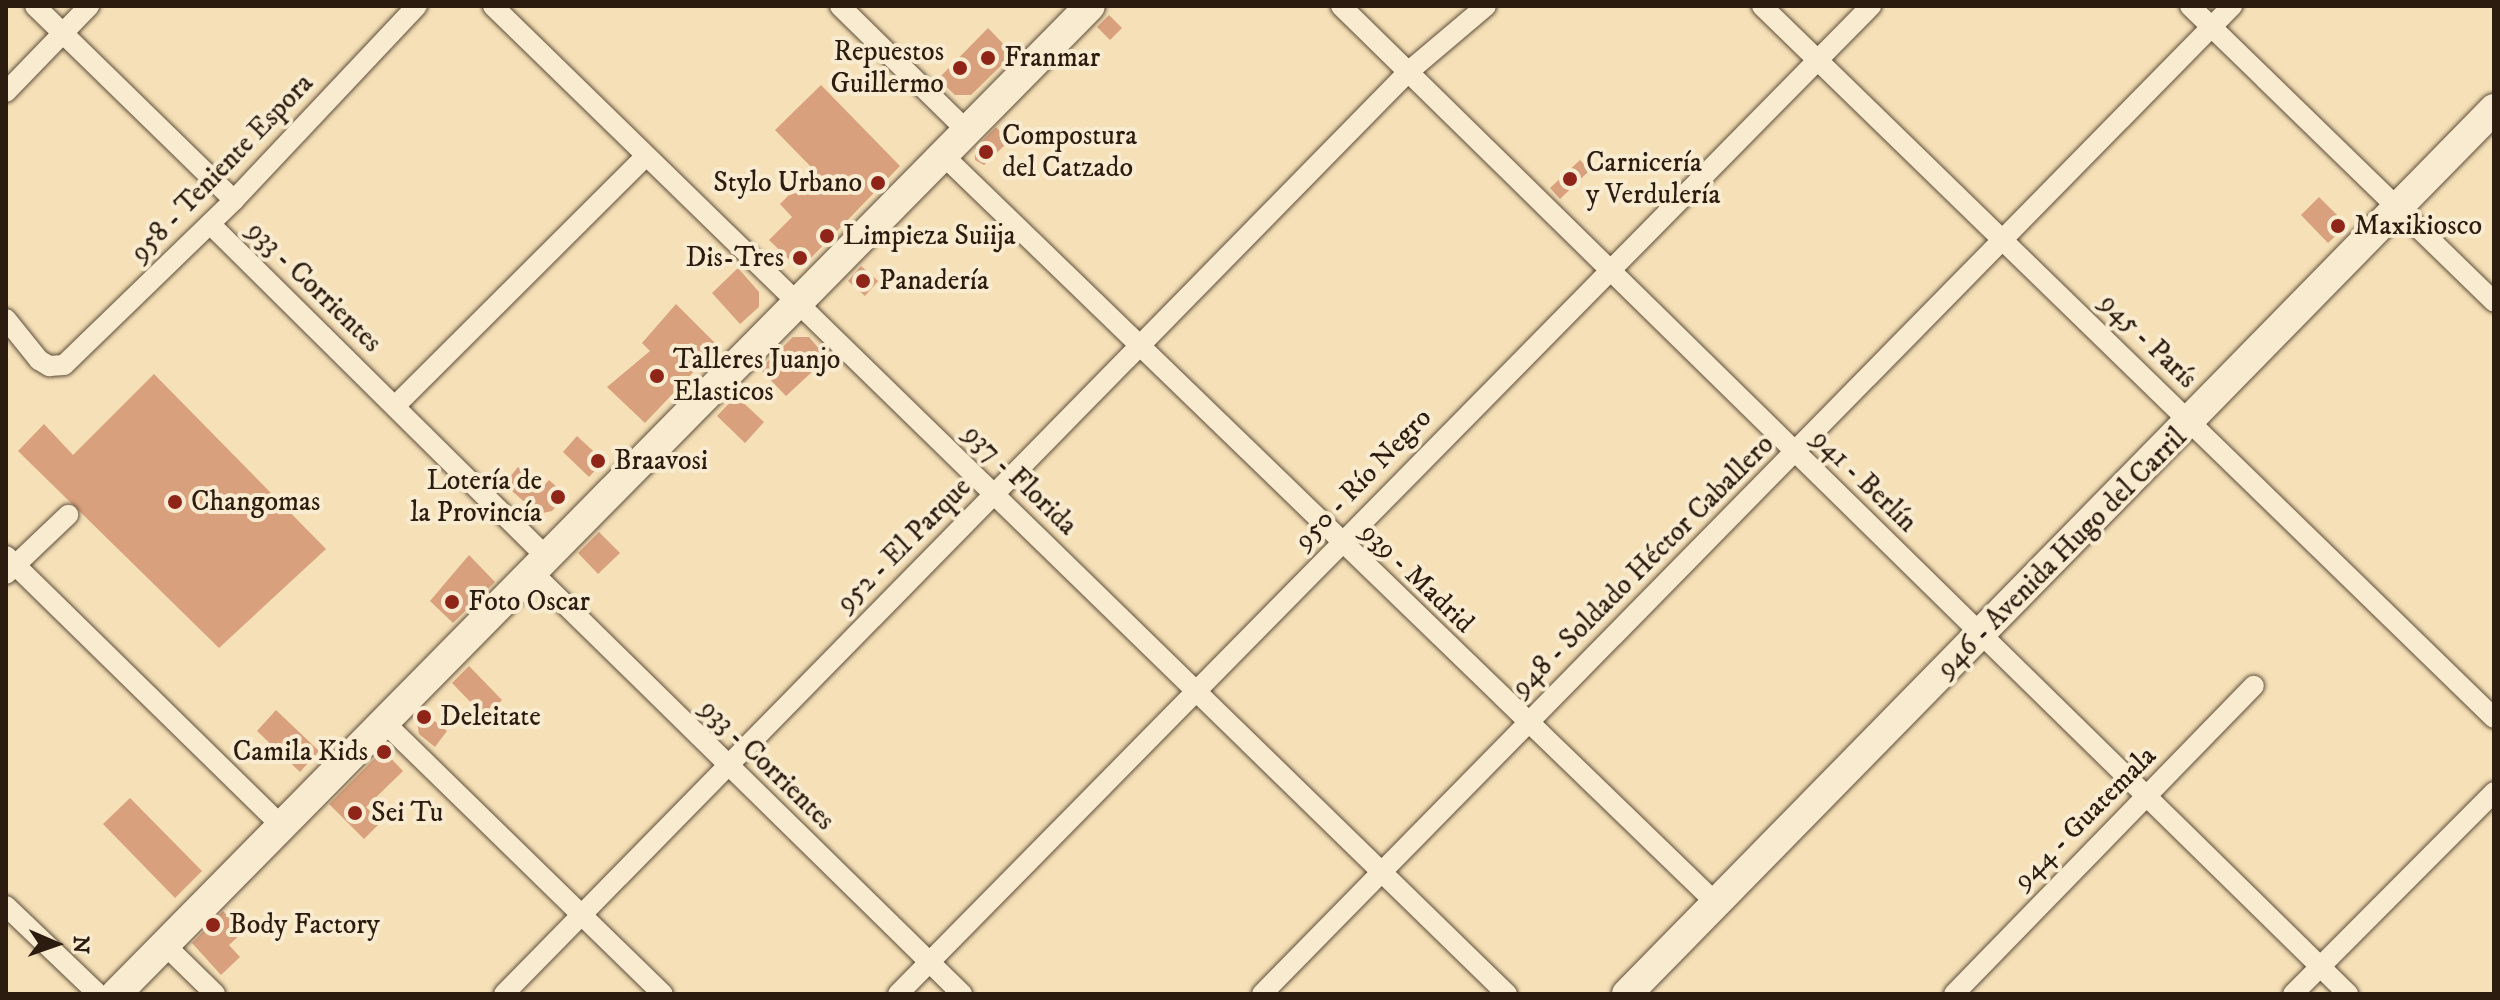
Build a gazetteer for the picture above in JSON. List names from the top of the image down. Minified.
{"streets":{"main road":["946 - Avenida Hugo del Carril"],"street":["958 - Teniente Espora","933 - Corrientes","945 - París","950 - Río Negro","937 - Florida","941 - Berlín","952 - El Parque","948 - Soldado Héctor Caballero","939 - Madrid","944 - Guatemala"]},"crossings":[["958 - Teniente Espora","933 - Corrientes"],["933 - Corrientes","950 - Río Negro"],["933 - Corrientes","952 - El Parque"],["945 - París","950 - Río Negro"],["945 - París","946 - Avenida Hugo del Carril"],["945 - París","948 - Soldado Héctor Caballero"],["950 - Río Negro","937 - Florida"],["950 - Río Negro","941 - Berlín"],["950 - Río Negro","939 - Madrid"],["937 - Florida","952 - El Parque"],["937 - Florida","948 - Soldado Héctor Caballero"],["941 - Berlín","952 - El Parque"],["941 - Berlín","946 - Avenida Hugo del Carril"],["941 - Berlín","948 - Soldado Héctor Caballero"],["941 - Berlín","944 - Guatemala"],["952 - El Parque","939 - Madrid"],["946 - Avenida Hugo del Carril","939 - Madrid"],["948 - Soldado Héctor Caballero","939 - Madrid"]],"places":["Franmar","Repuestos Guillermo","Compostura del Catzado","Carnicería y Verdulería","Stylo Urbano","Maxikiosco","Limpieza Suiija","Dis-Tres","Panadería","Talleres Juanjo Elasticos","Braavosi","Lotería de la Provincía","Changomas","Foto Oscar","Deleitate","Camila Kids","Sei Tu","Body Factory"],"north":"right"}
